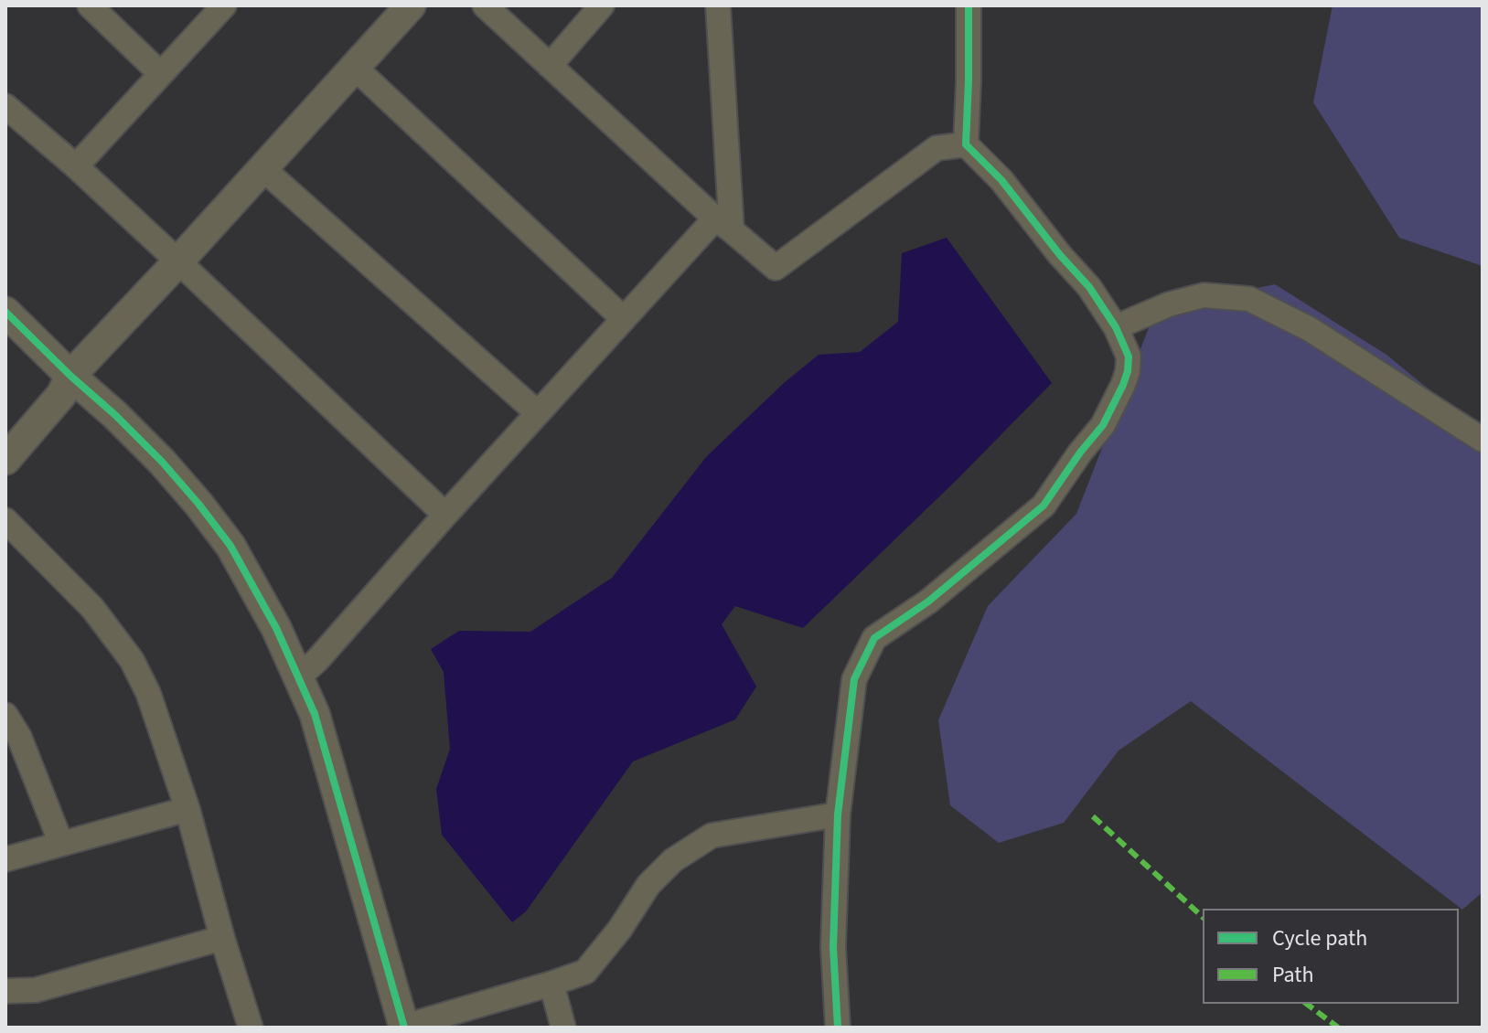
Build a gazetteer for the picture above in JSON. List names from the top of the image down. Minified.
{"legend":["Cycle path","Path"]}
